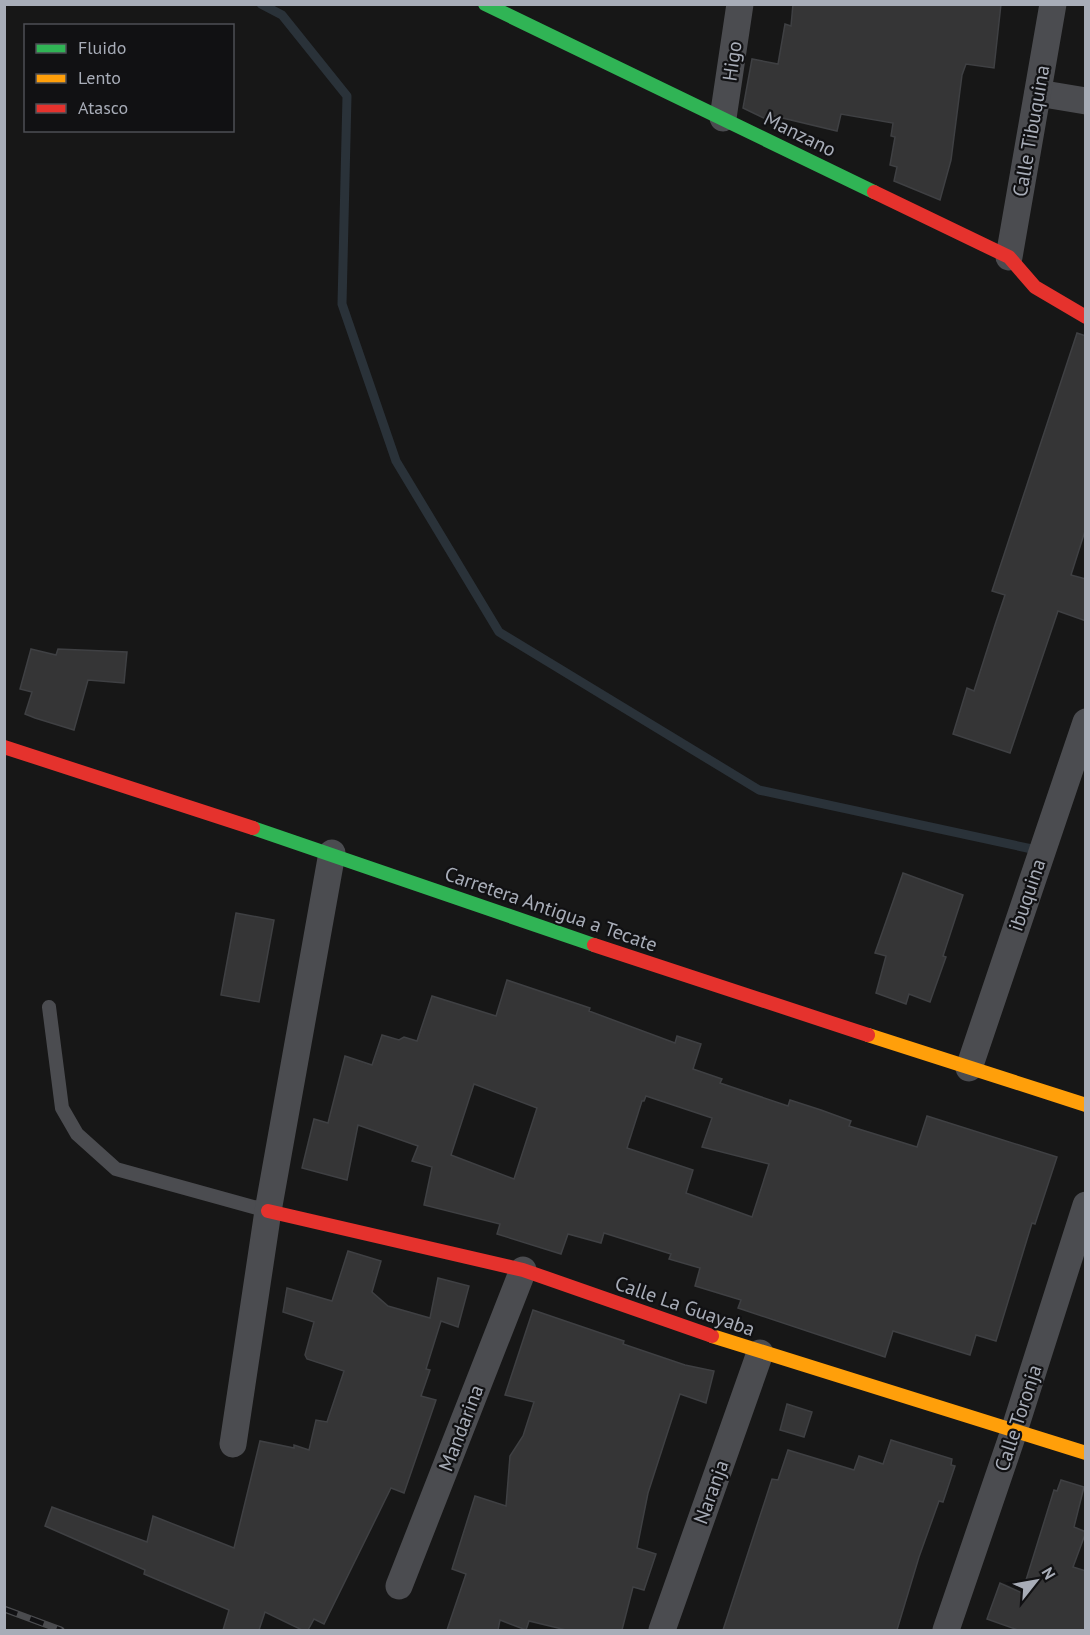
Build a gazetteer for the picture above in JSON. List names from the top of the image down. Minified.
{"streets":{"street":["Higo","Calle Tibuquina","Manzano","ibuquina","Carretera Antigua a Tecate","Calle La Guayaba","Calle Toronja","Mandarina","Naranja"]},"crossings":[["Higo","Manzano"],["Calle Tibuquina","Manzano"],["ibuquina","Carretera Antigua a Tecate"],["Calle La Guayaba","Calle Toronja"],["Calle La Guayaba","Mandarina"],["Calle La Guayaba","Naranja"]],"legend":["Fluido","Lento","Atasco"],"north":"top right"}
